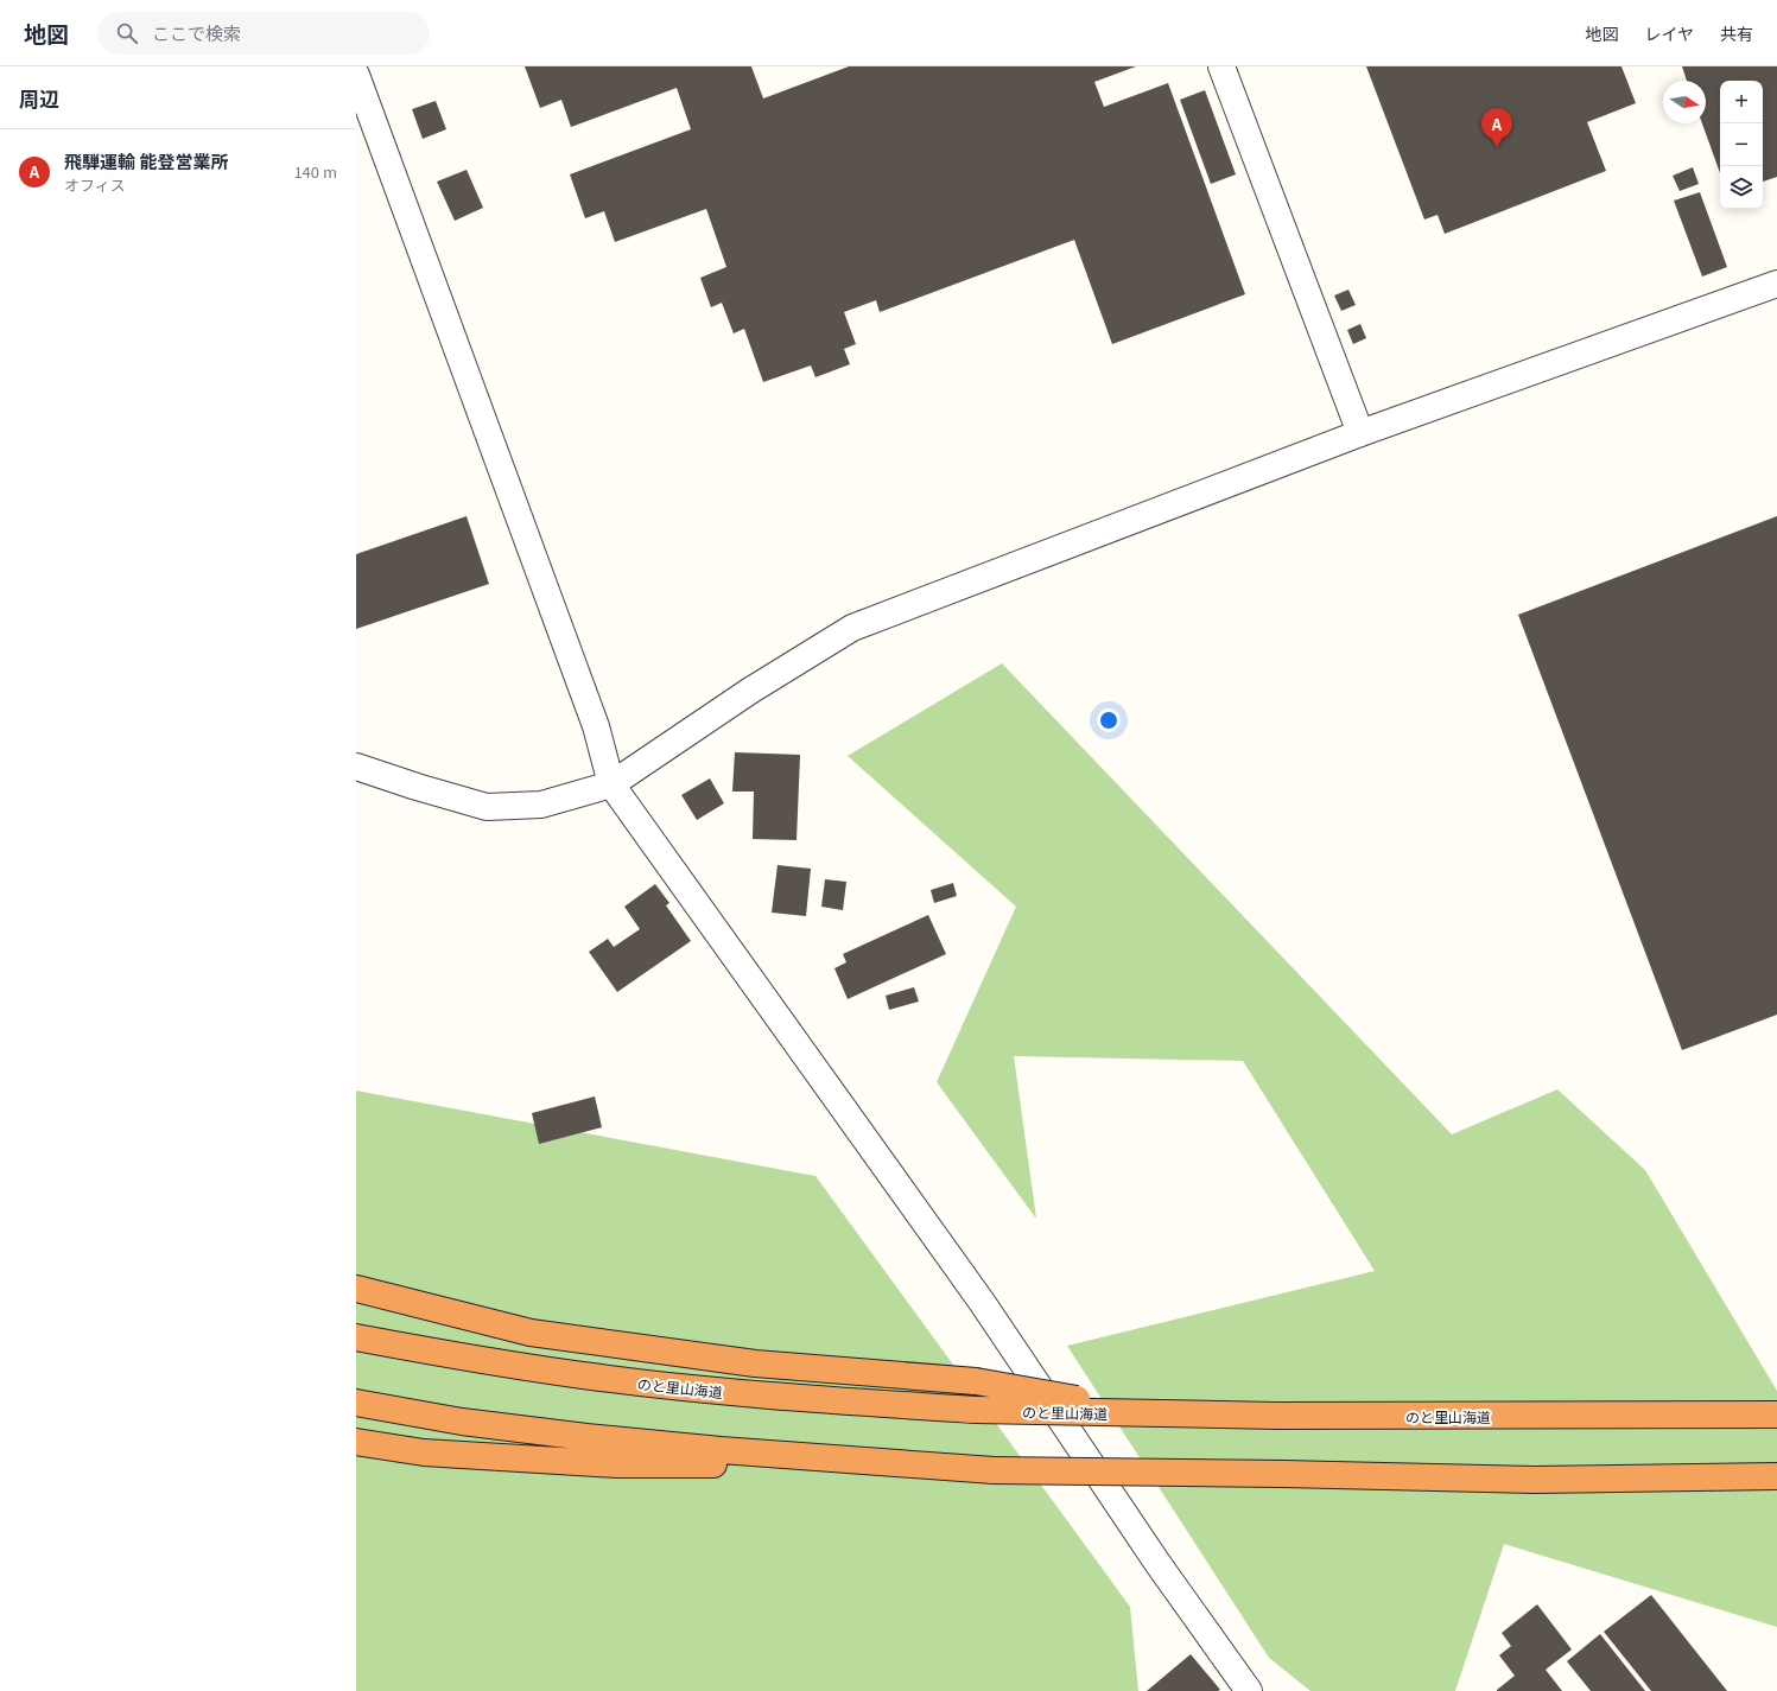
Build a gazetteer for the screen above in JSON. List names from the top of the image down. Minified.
{"streets":{"highway":["のと里山海道"]},"north":"right","page":{"header":"地図","search":"ここで検索","nav":["地図","レイヤ","共有"],"heading":"周辺","map_buttons":["+","−"],"pins":"A","list":[{"mark":"A","name":"飛騨運輸 能登営業所","note":"オフィス","value":"140 m"}]}}
